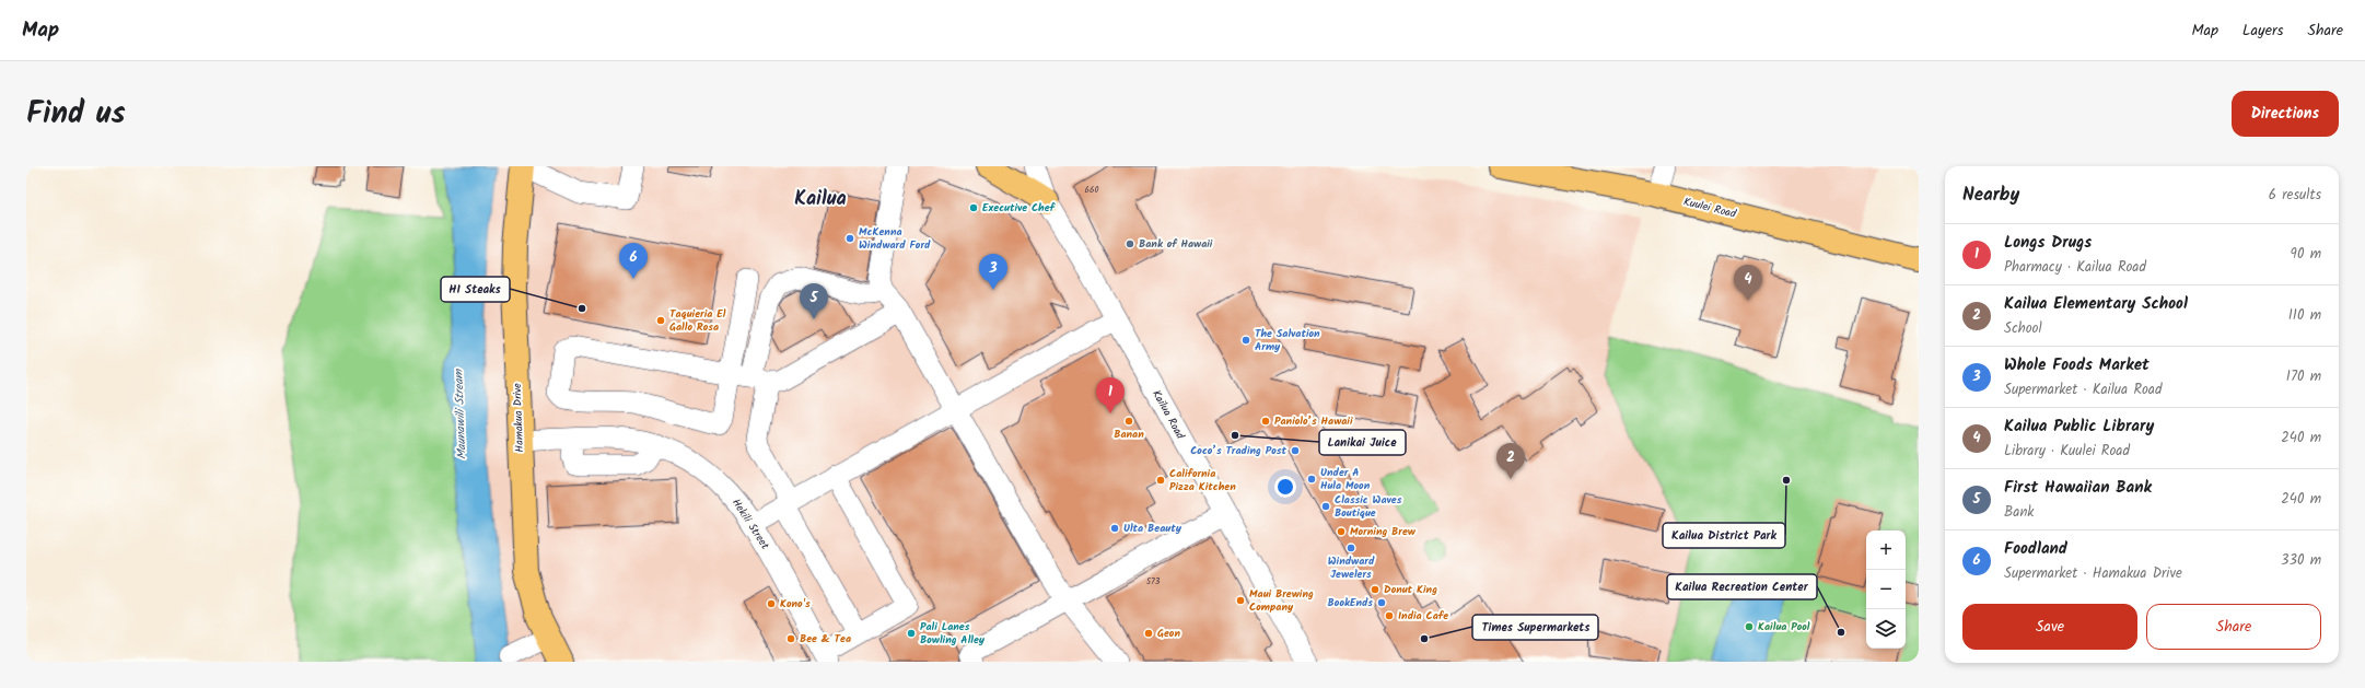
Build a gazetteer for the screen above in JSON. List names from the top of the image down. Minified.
{"streets":{"main road":["Kuulei Road","Hamakua Drive"],"street":["Kailua Road","Hekili Street"]},"crossings":[["Hamakua Drive","Hekili Street"]],"districts":["Kailua"],"water":["Maunawili Stream"],"places":["Executive Chef","McKenna Windward Ford","Bank of Hawaii","HI Steaks","Taquieria El Gallo Rosa","The Salvation Army","Banan","Paniolo’s Hawaii","Lanikai Juice","Coco’s Trading Post","Under A Hula Moon","California Pizza Kitchen","Kailua District Park","Classic Waves Boutique","Ulta Beauty","Morning Brew","Windward Jewelers","Donut King","Maui Brewing Company","BookEnds","Kono's","India Cafe","Kailua Pool","Kailua Recreation Center","Pali Lanes Bowling Alley","Geon","Bee & Tea","Times Supermarkets"],"house_numbers":["660","573"],"page":{"header":"Map","nav":["Map","Layers","Share"],"title":"Find us","buttons":["Directions",["Save","Share"]],"heading":["Nearby","6 results"],"list":[{"mark":"1","name":"Longs Drugs","note":"Pharmacy · Kailua Road","value":"90 m"},{"mark":"2","name":"Kailua Elementary School","note":"School","value":"110 m"},{"mark":"3","name":"Whole Foods Market","note":"Supermarket · Kailua Road","value":"170 m"},{"mark":"4","name":"Kailua Public Library","note":"Library · Kuulei Road","value":"240 m"},{"mark":"5","name":"First Hawaiian Bank","note":"Bank","value":"240 m"},{"mark":"6","name":"Foodland","note":"Supermarket · Hamakua Drive","value":"330 m"}],"pins":["6","3","4","5","1","2"],"map_buttons":["+","−"]}}
